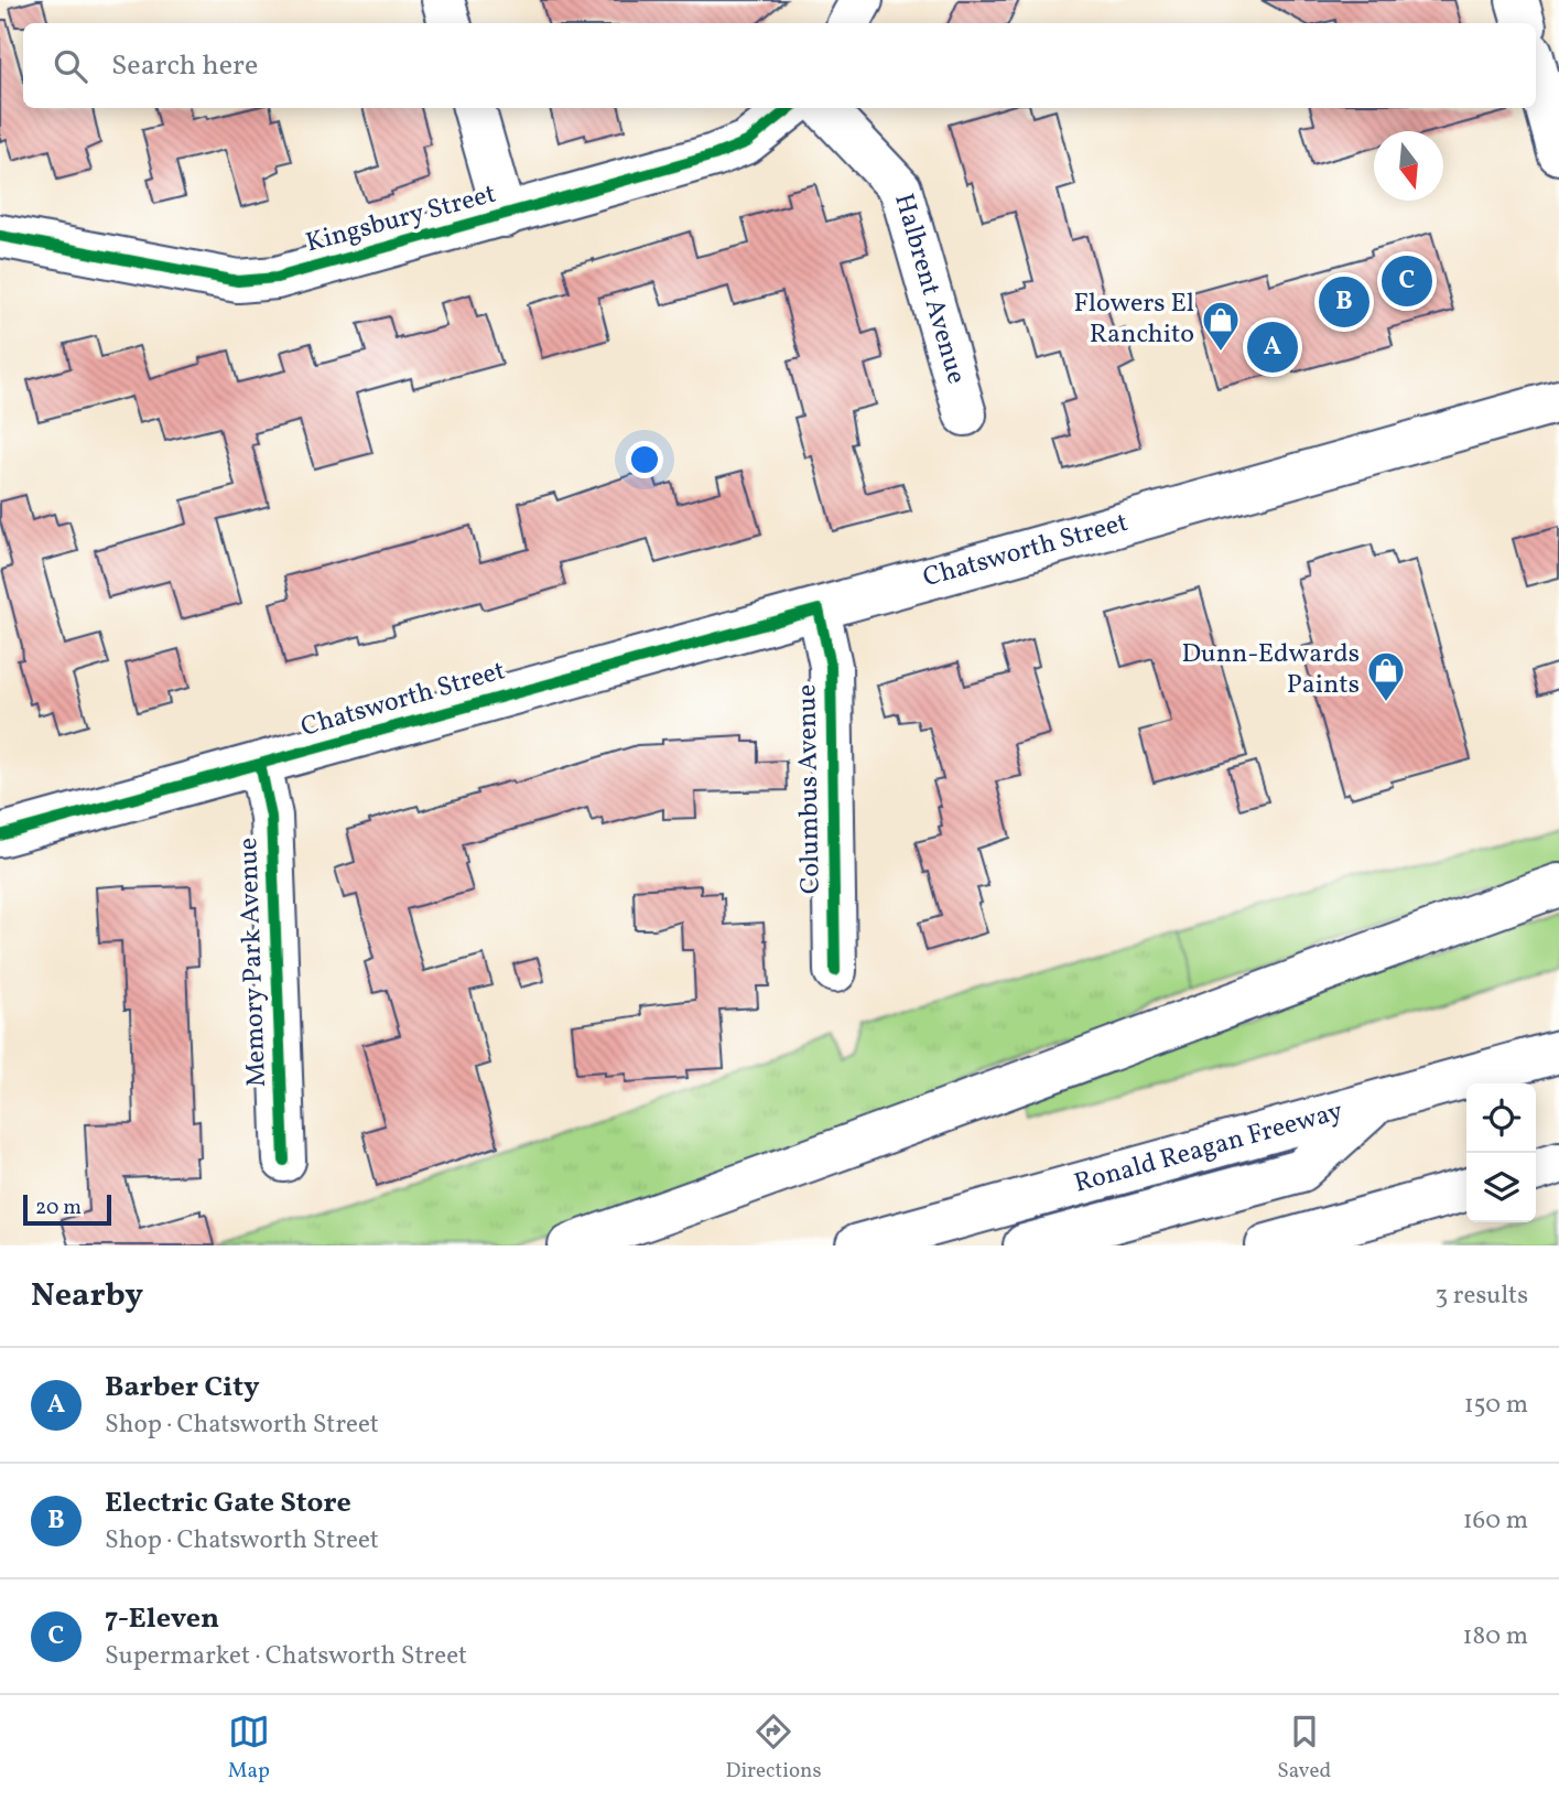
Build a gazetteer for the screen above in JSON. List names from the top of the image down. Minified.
{"streets":{"main road":["Kingsbury Street","Halbrent Avenue","Chatsworth Street","Columbus Avenue","Memory Park Avenue","Ronald Reagan Freeway"]},"crossings":[["Chatsworth Street","Columbus Avenue"],["Chatsworth Street","Memory Park Avenue"]],"places":{"shop":["Flowers El Ranchito","Dunn-Edwards Paints"]},"scale_bar":"20 m","north":"bottom","page":{"search":"Search here","pins":["C","B","A"],"scale":"20 m","heading":["Nearby","3 results"],"list":[{"mark":"A","name":"Barber City","note":"Shop · Chatsworth Street","value":"150 m"},{"mark":"B","name":"Electric Gate Store","note":"Shop · Chatsworth Street","value":"160 m"},{"mark":"C","name":"7-Eleven","note":"Supermarket · Chatsworth Street","value":"180 m"}],"nav":["Map","Directions","Saved"]}}
